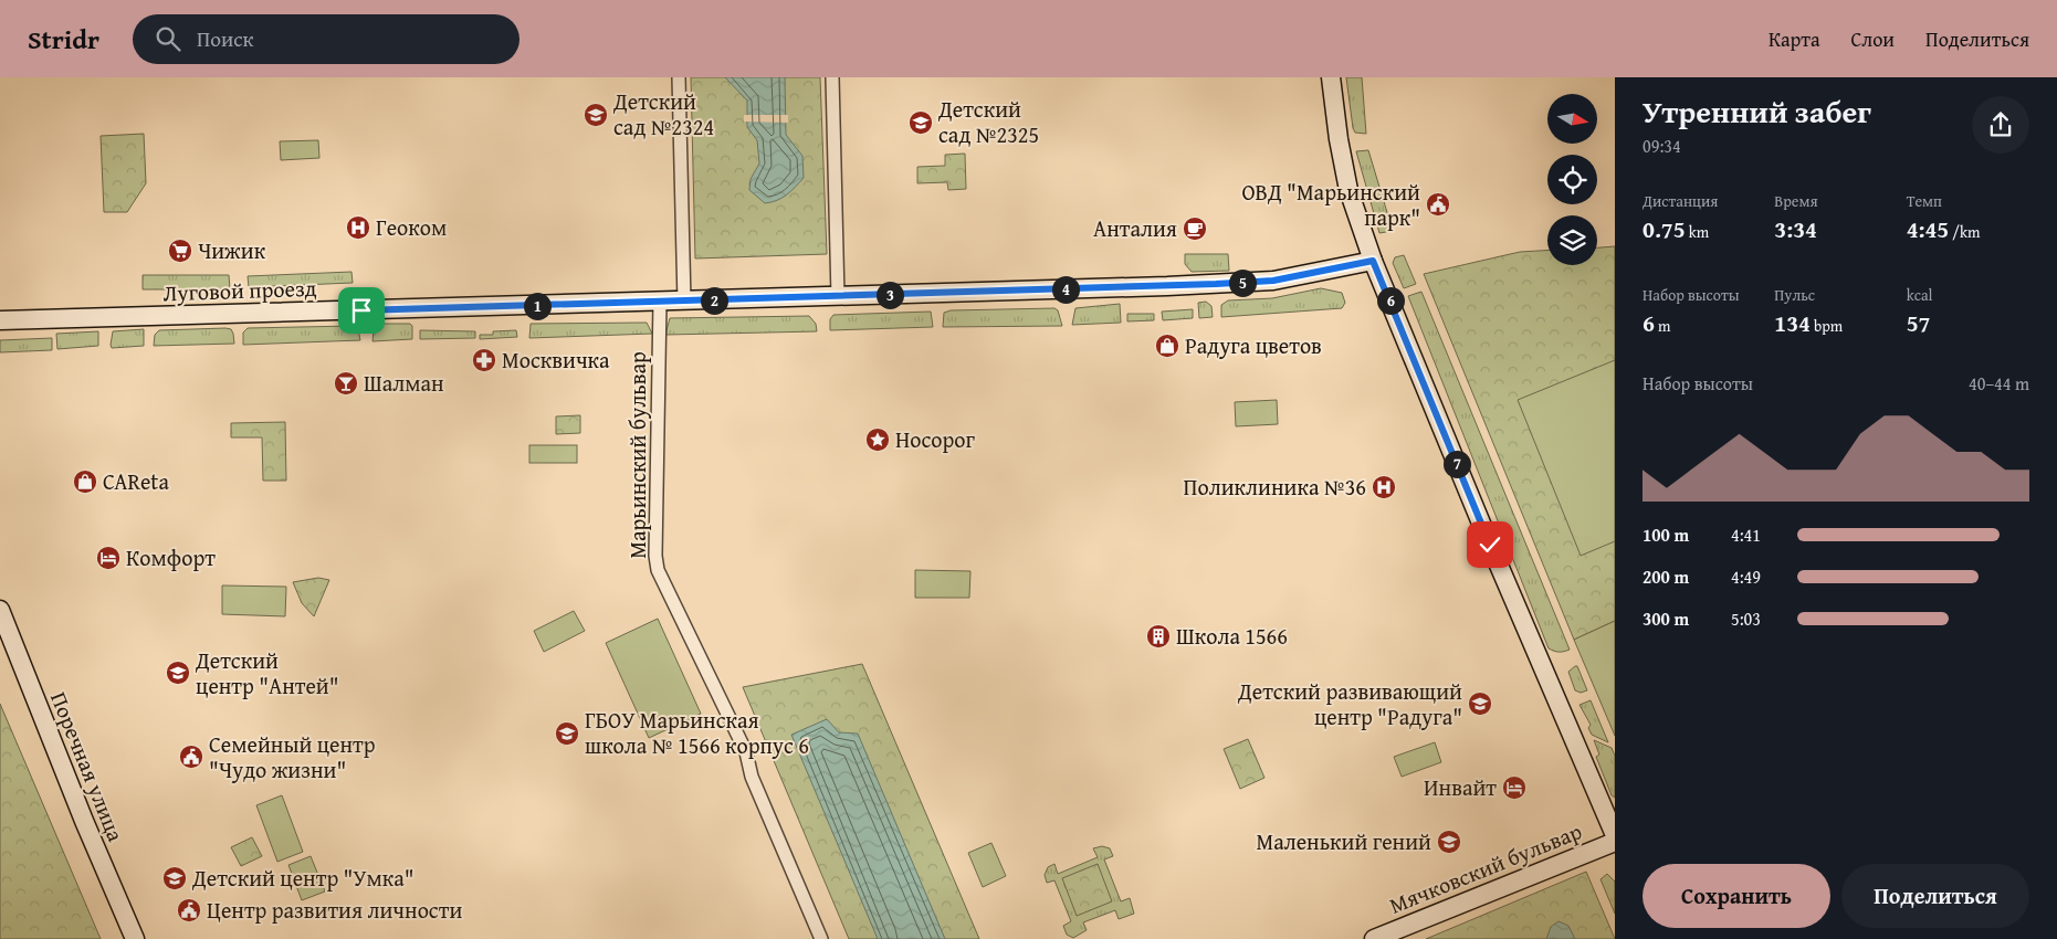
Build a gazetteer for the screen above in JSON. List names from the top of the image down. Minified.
{"streets":{"street":["Луговой проезд","Марьинский бульвар","Поречная улица","Мячковский бульвар"]},"crossings":[["Луговой проезд","Марьинский бульвар"]],"places":{"school or university":["Детский сад №2324","Детский сад №2325","Детский центр \"Антей\"","Детский развивающий центр \"Радуга\"","ГБОУ Марьинская школа № 1566 корпус 6","Маленький гений","Детский центр \"Умка\""],"public building":["ОВД \"Марьинский парк\"","Семейный центр \"Чудо жизни\"","Центр развития личности"],"hospital":["Геоком","Поликлиника №36"],"cafe":["Анталия"],"supermarket":["Чижик"],"shop":["Радуга цветов","CAReta"],"pharmacy":["Москвичка"],"bar":["Шалман"],"place":["Носорог"],"hotel":["Комфорт","Инвайт"],"building":["Школа 1566"]},"north":"right","page":{"header":"Stridr","search":"Поиск","nav":["Карта","Слои","Поделиться"],"heading":["Утренний забег","09:34"],"stats":[["Дистанция","0.75 km"],["Время","3:34"],["Темп","4:45 /km"],["Набор высоты","6 m"],["Пульс","134 bpm"],["kcal","57"]],"pins":["5","4","3","2","6","1","7"],"chart":["Набор высоты","40–44 m"],"list":[{"name":"100 m","note":"4:41"},{"name":"200 m","note":"4:49"},{"name":"300 m","note":"5:03"}],"buttons":["Сохранить","Поделиться"]}}
